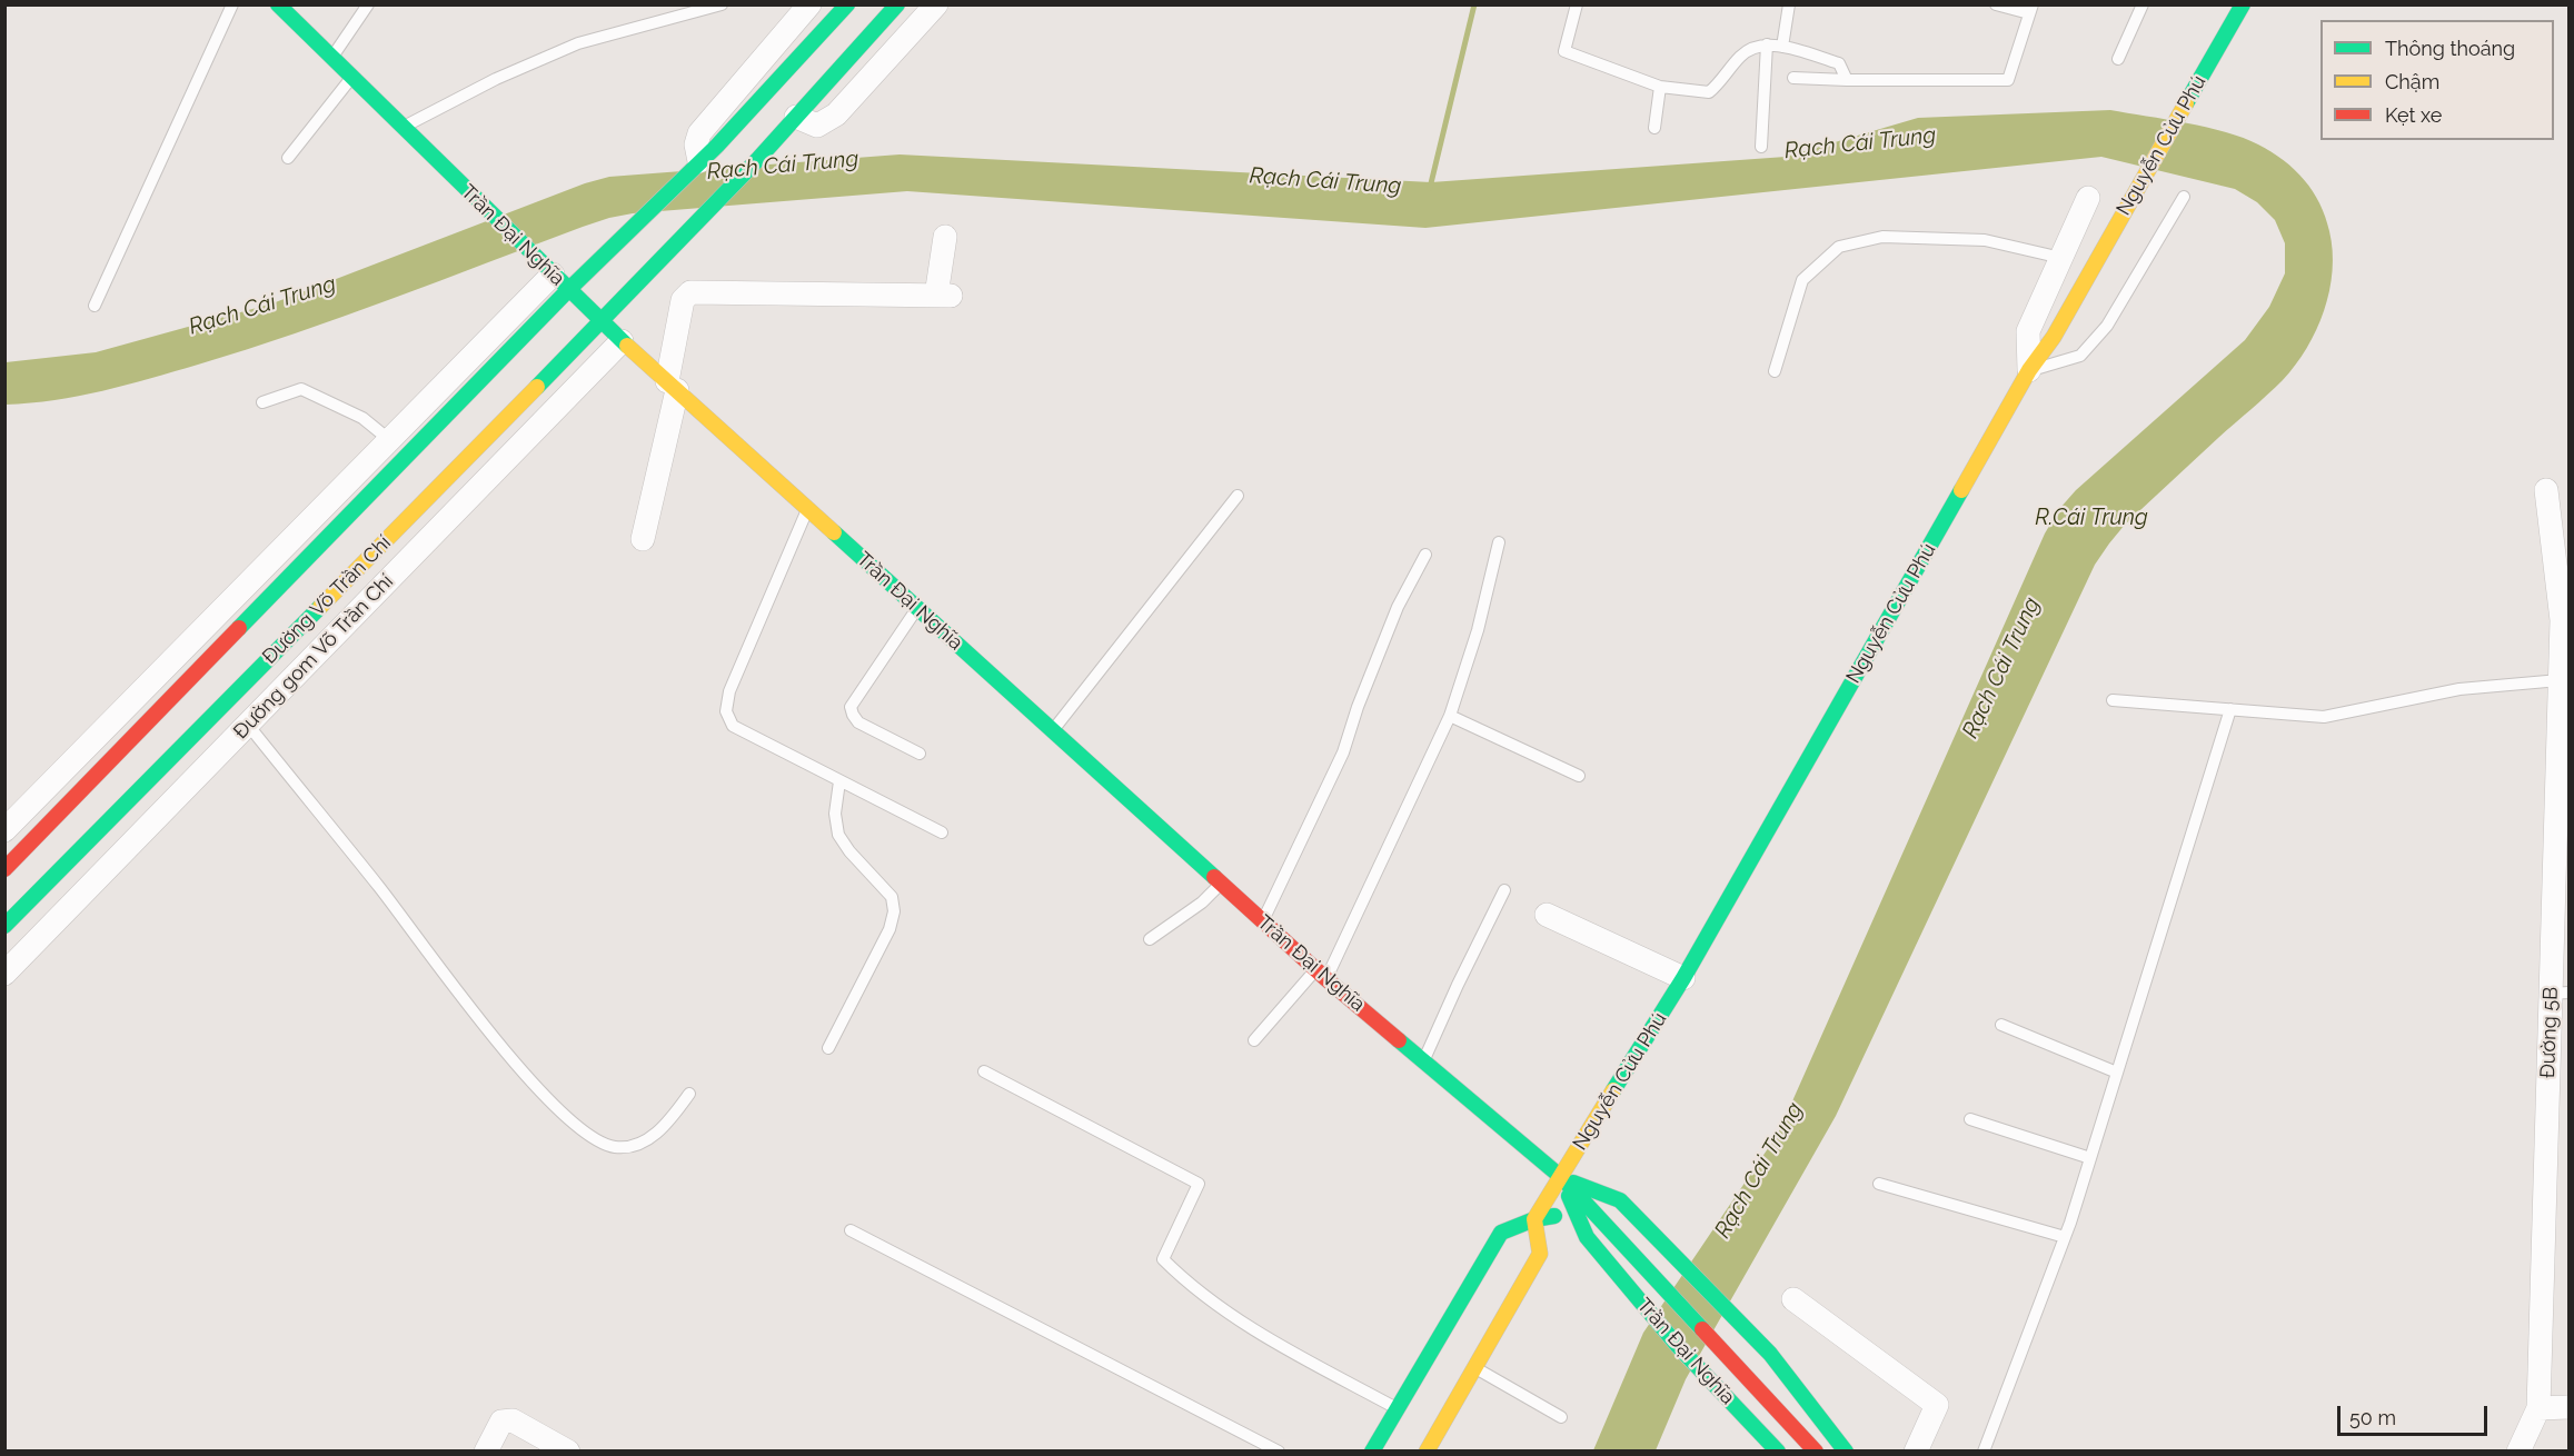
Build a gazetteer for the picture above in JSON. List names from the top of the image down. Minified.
{"streets":{"main road":["Nguyễn Cửu Phú","Trần Đại Nghĩa","Đường Võ Trần Chí"],"street":["Đường gom Võ Trần Chí","Đường 5B"]},"crossings":[["Nguyễn Cửu Phú","Trần Đại Nghĩa"],["Trần Đại Nghĩa","Đường Võ Trần Chí"],["Trần Đại Nghĩa","Đường gom Võ Trần Chí"]],"water":["Rạch Cái Trung","R.Cái Trung"],"legend":["Thông thoáng","Chậm","Kẹt xe"],"scale_bar":"50 m"}
